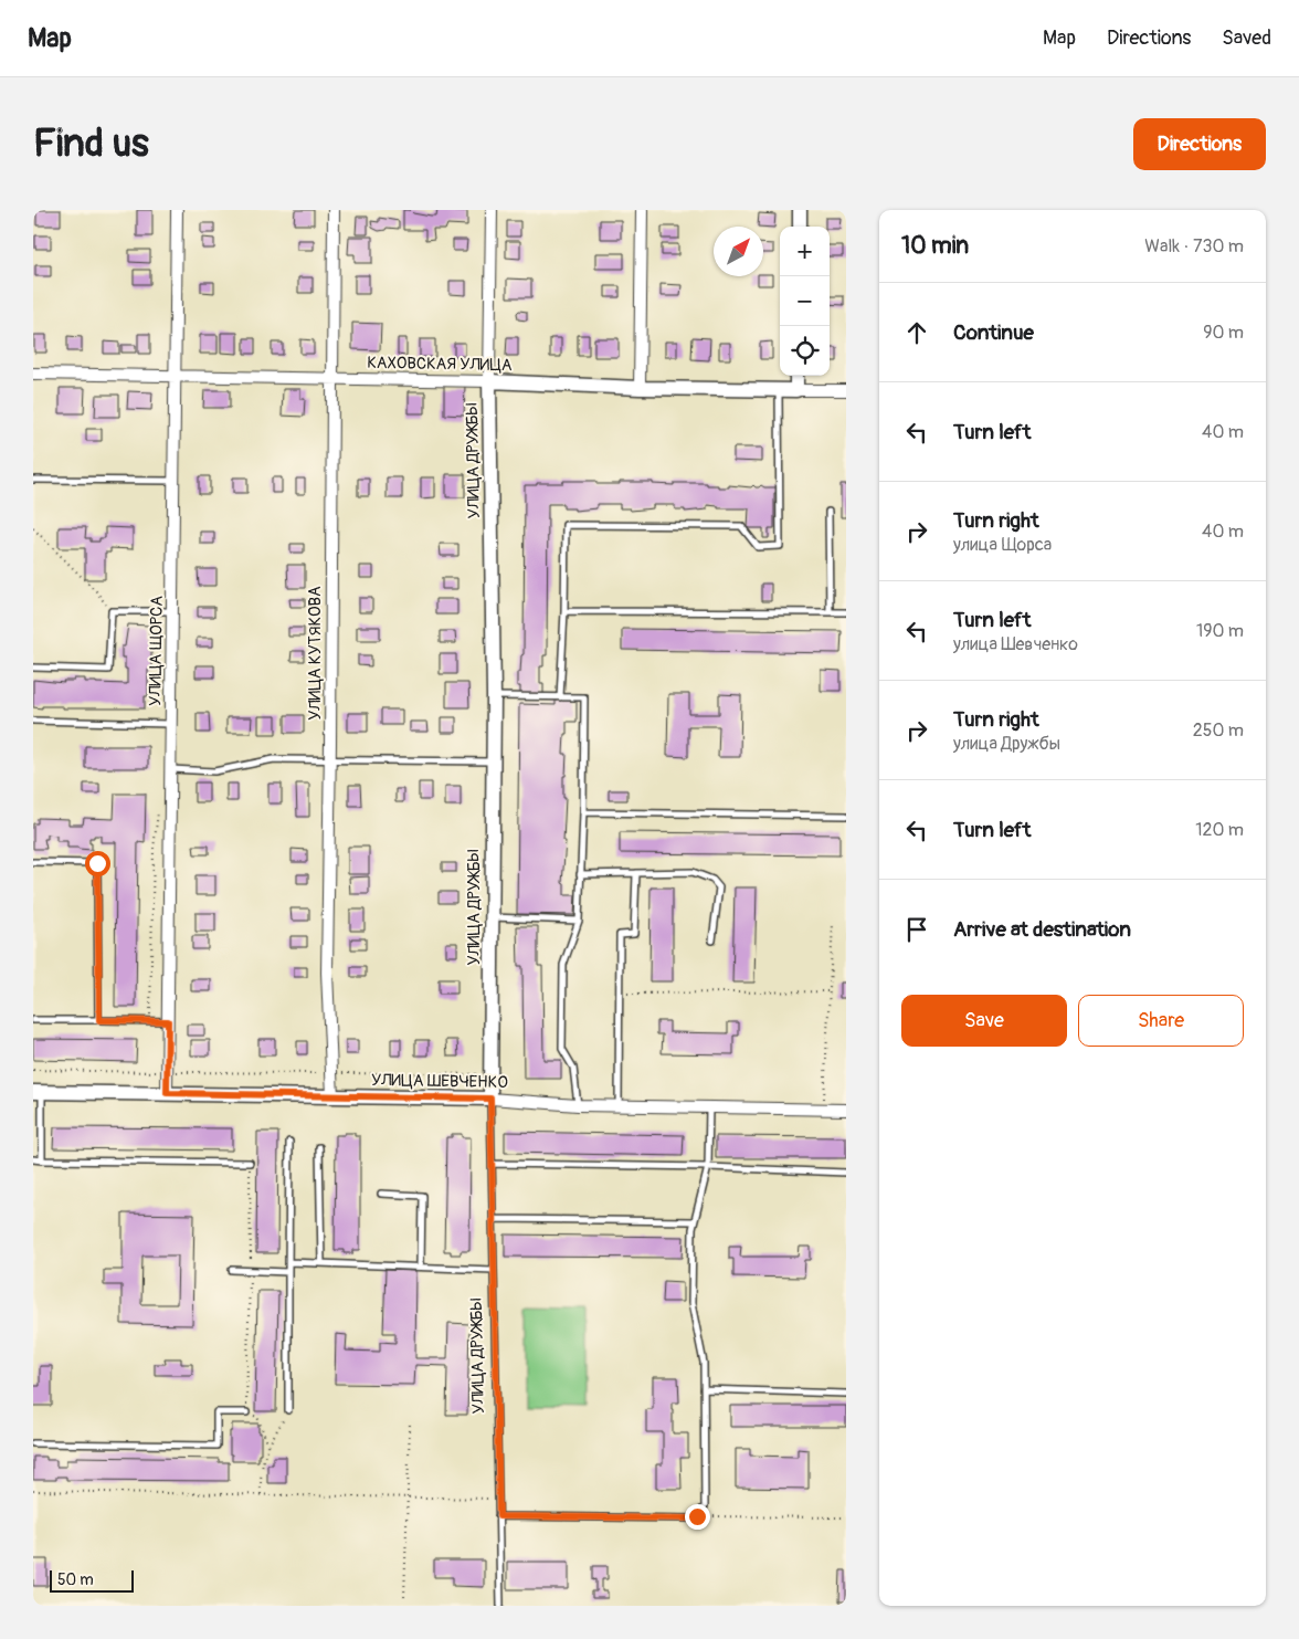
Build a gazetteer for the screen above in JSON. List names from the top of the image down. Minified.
{"streets":{"street":["КАХОВСКАЯ УЛИЦА","УЛИЦА ДРУЖБЫ","УЛИЦА ЩОРСА","УЛИЦА КУТЯКОВА","УЛИЦА ШЕВЧЕНКО"]},"crossings":[["КАХОВСКАЯ УЛИЦА","УЛИЦА ДРУЖБЫ"],["КАХОВСКАЯ УЛИЦА","УЛИЦА ЩОРСА"],["КАХОВСКАЯ УЛИЦА","УЛИЦА КУТЯКОВА"],["УЛИЦА ДРУЖБЫ","УЛИЦА ШЕВЧЕНКО"],["УЛИЦА ЩОРСА","УЛИЦА ШЕВЧЕНКО"],["УЛИЦА КУТЯКОВА","УЛИЦА ШЕВЧЕНКО"]],"scale_bar":"50 m","north":"top right","page":{"header":"Map","nav":["Map","Directions","Saved"],"buttons":["Directions",["Save","Share"]],"title":"Find us","heading":["10 min","Walk · 730 m"],"map_buttons":["+","−"],"list":[["Continue","90 m"],["Turn left","40 m"],["Turn right","улица Щорса","40 m"],["Turn left","улица Шевченко","190 m"],["Turn right","улица Дружбы","250 m"],["Turn left","120 m"],"Arrive at destination"],"scale":"50 m"}}
